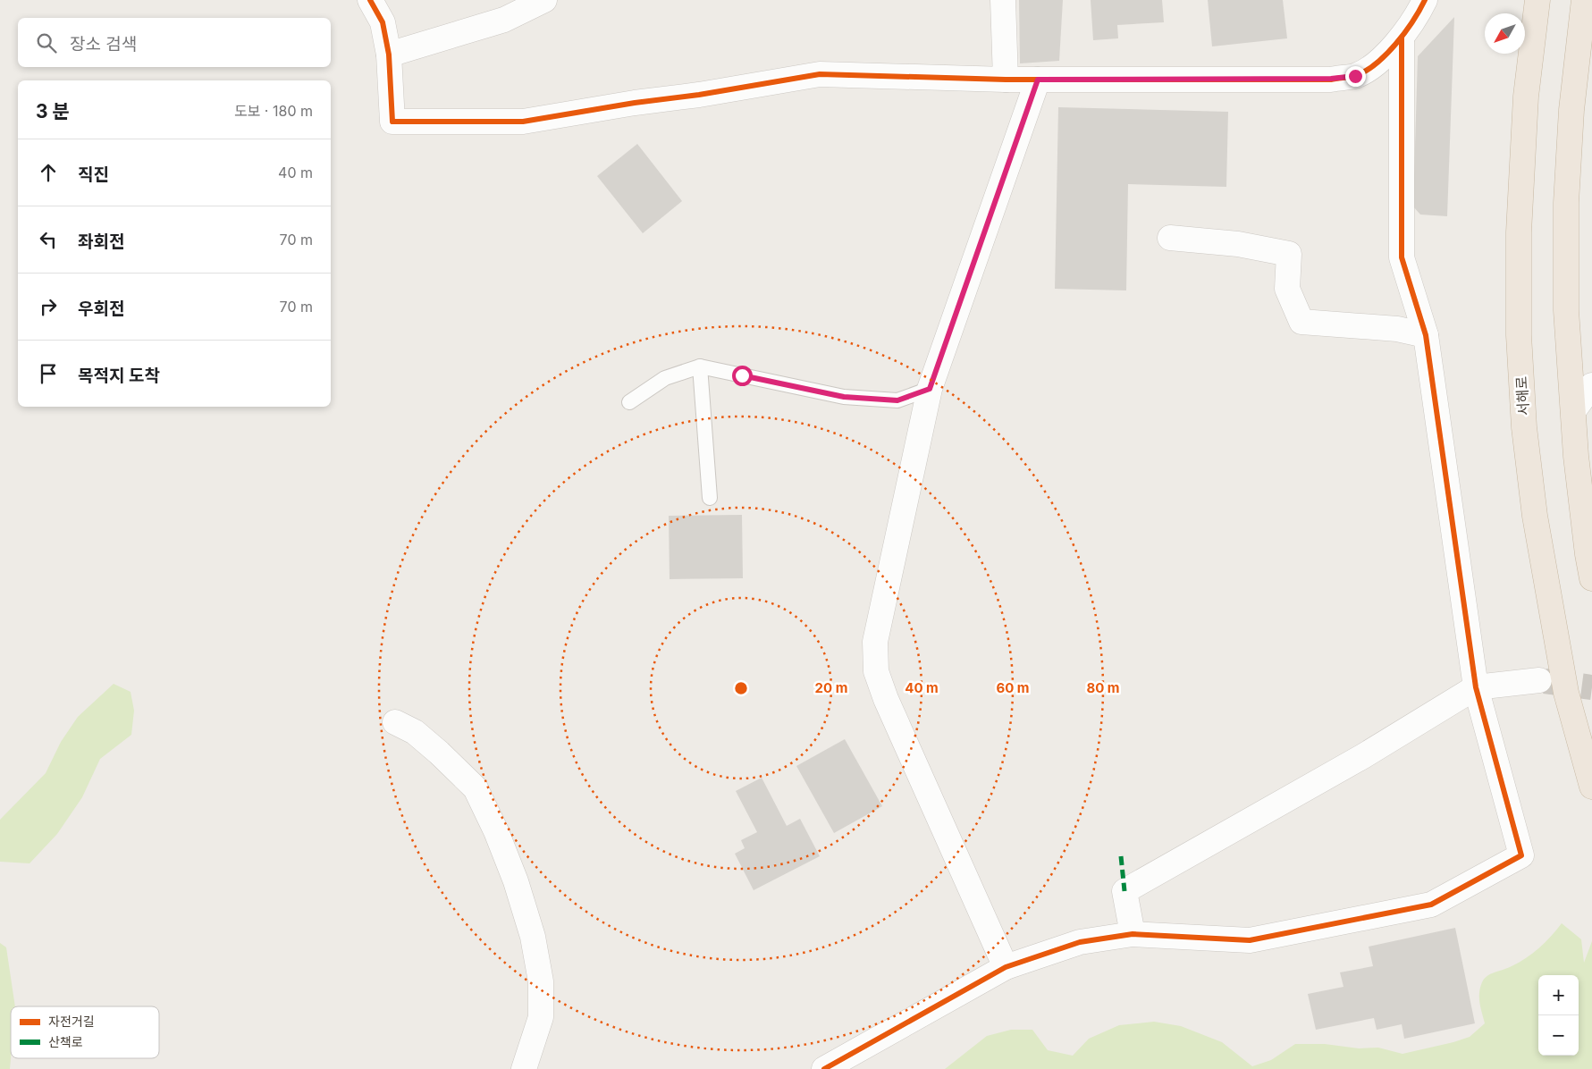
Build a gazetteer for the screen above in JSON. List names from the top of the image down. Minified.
{"streets":{"highway":["서해로"]},"legend":["자전거길","산책로"],"north":"bottom left","page":{"search":"장소 검색","heading":["3 분","도보 · 180 m"],"list":[["직진","40 m"],["좌회전","70 m"],["우회전","70 m"],"목적지 도착"],"map_buttons":["+","−"]},"rings":["20 m","40 m","60 m","80 m"]}
